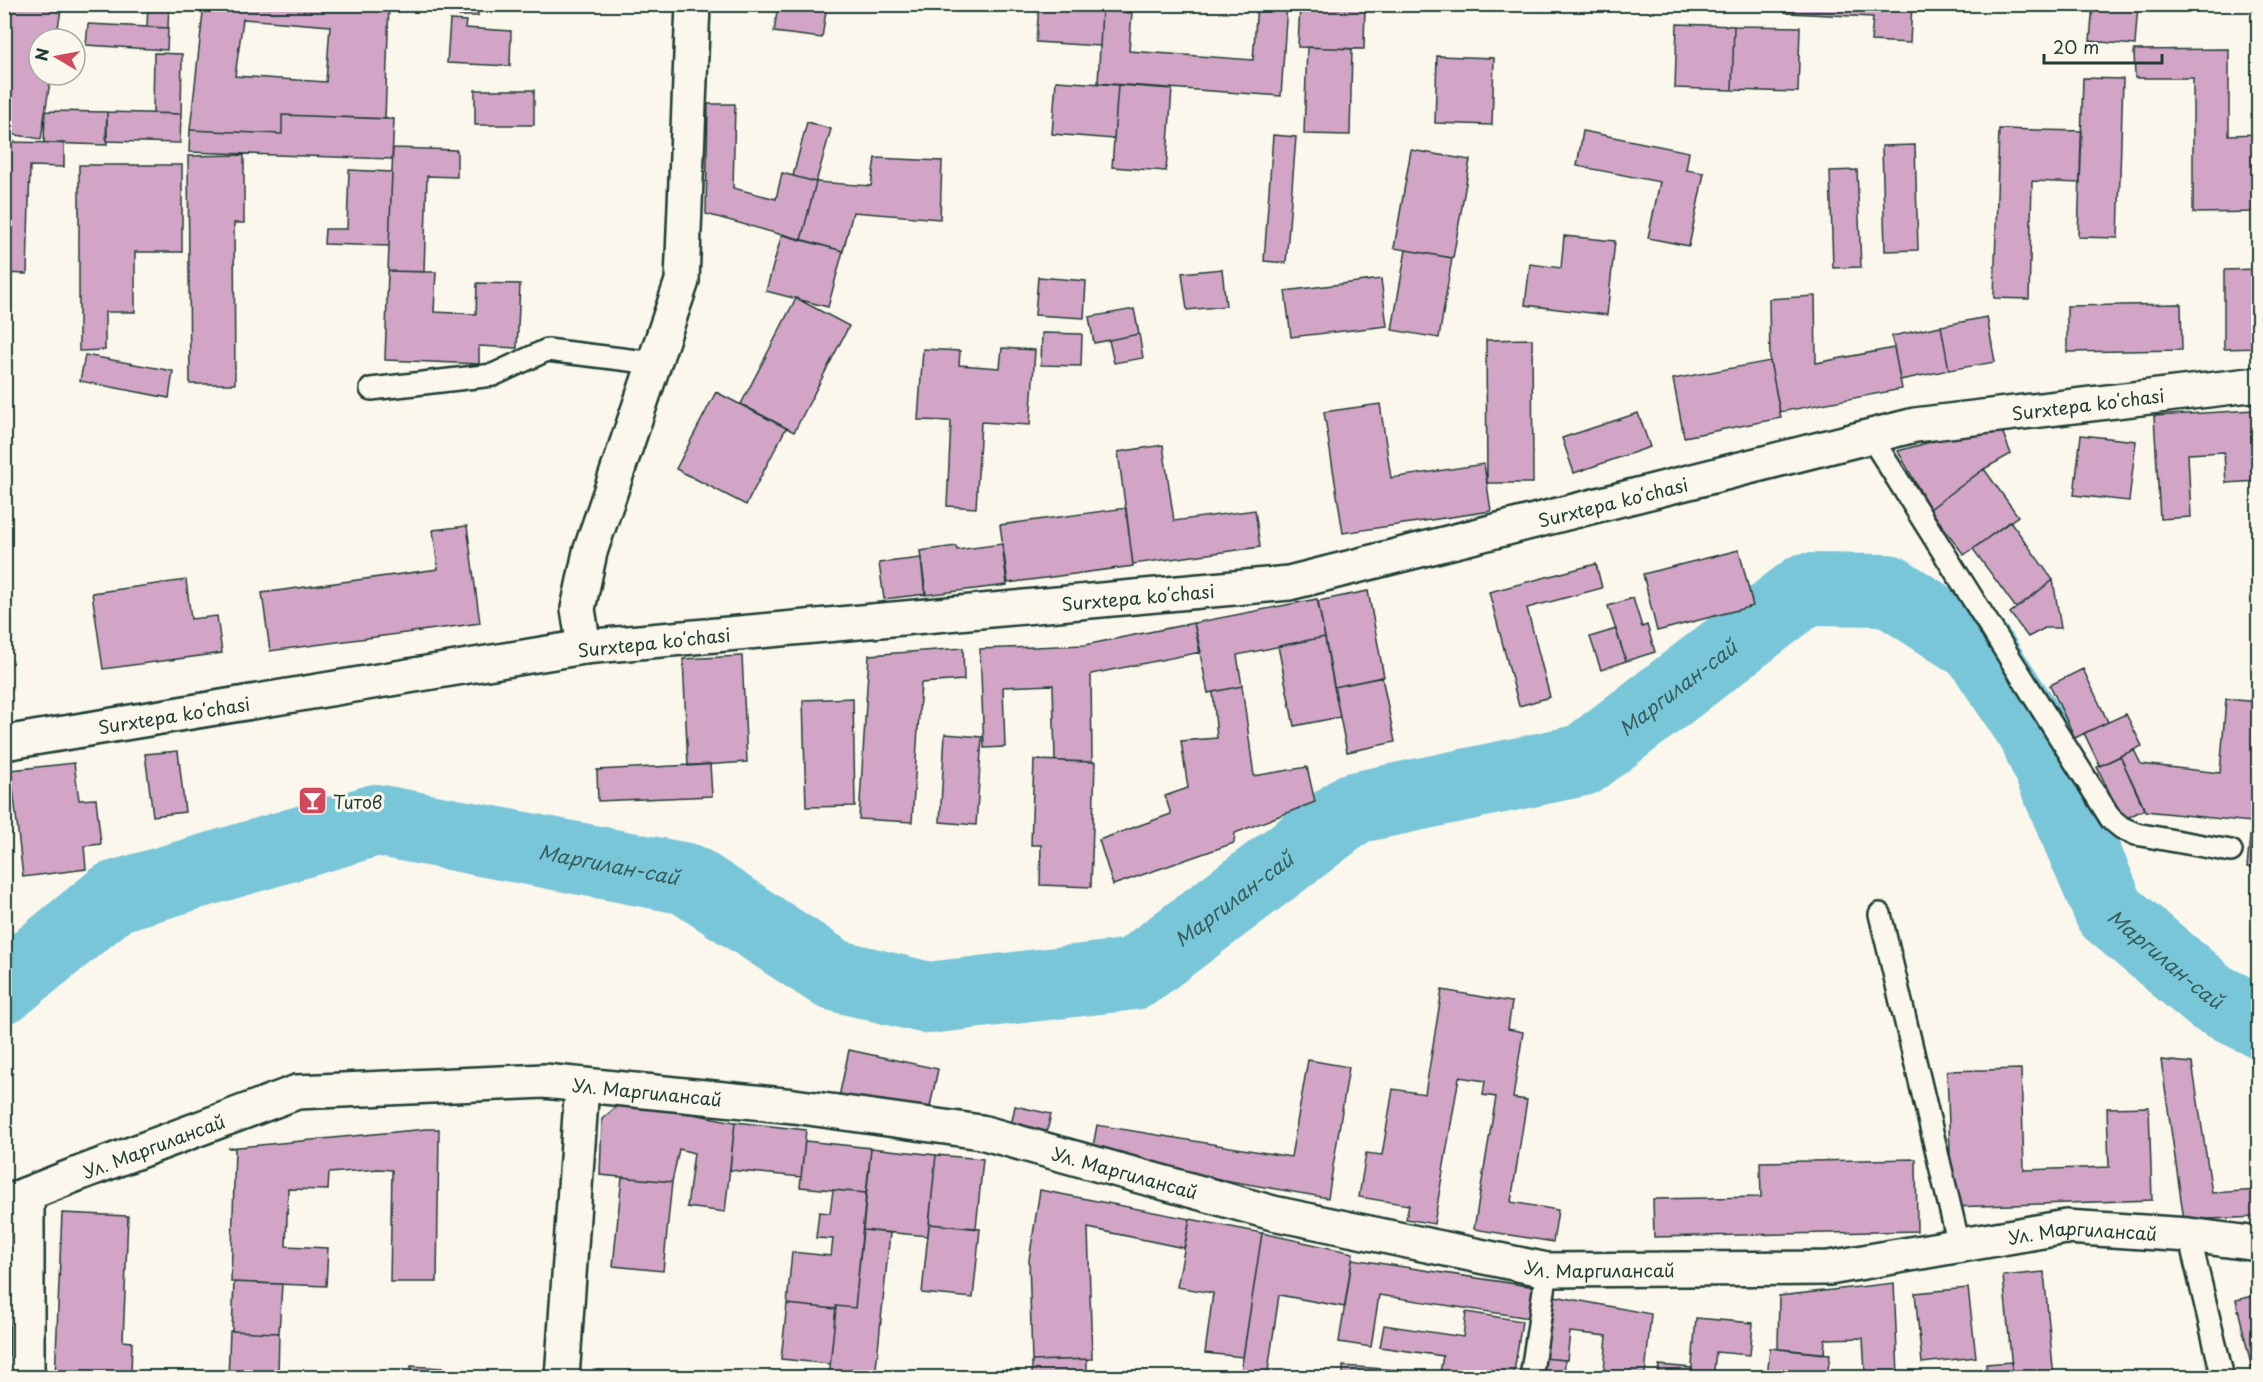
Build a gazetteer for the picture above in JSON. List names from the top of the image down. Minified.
{"streets":{"street":["Surxtepa koʻchasi","Ул. Маргилансай"]},"water":["Маргилан-сай"],"places":{"bar":["Титов"]},"scale_bar":"20 m","north":"left"}
